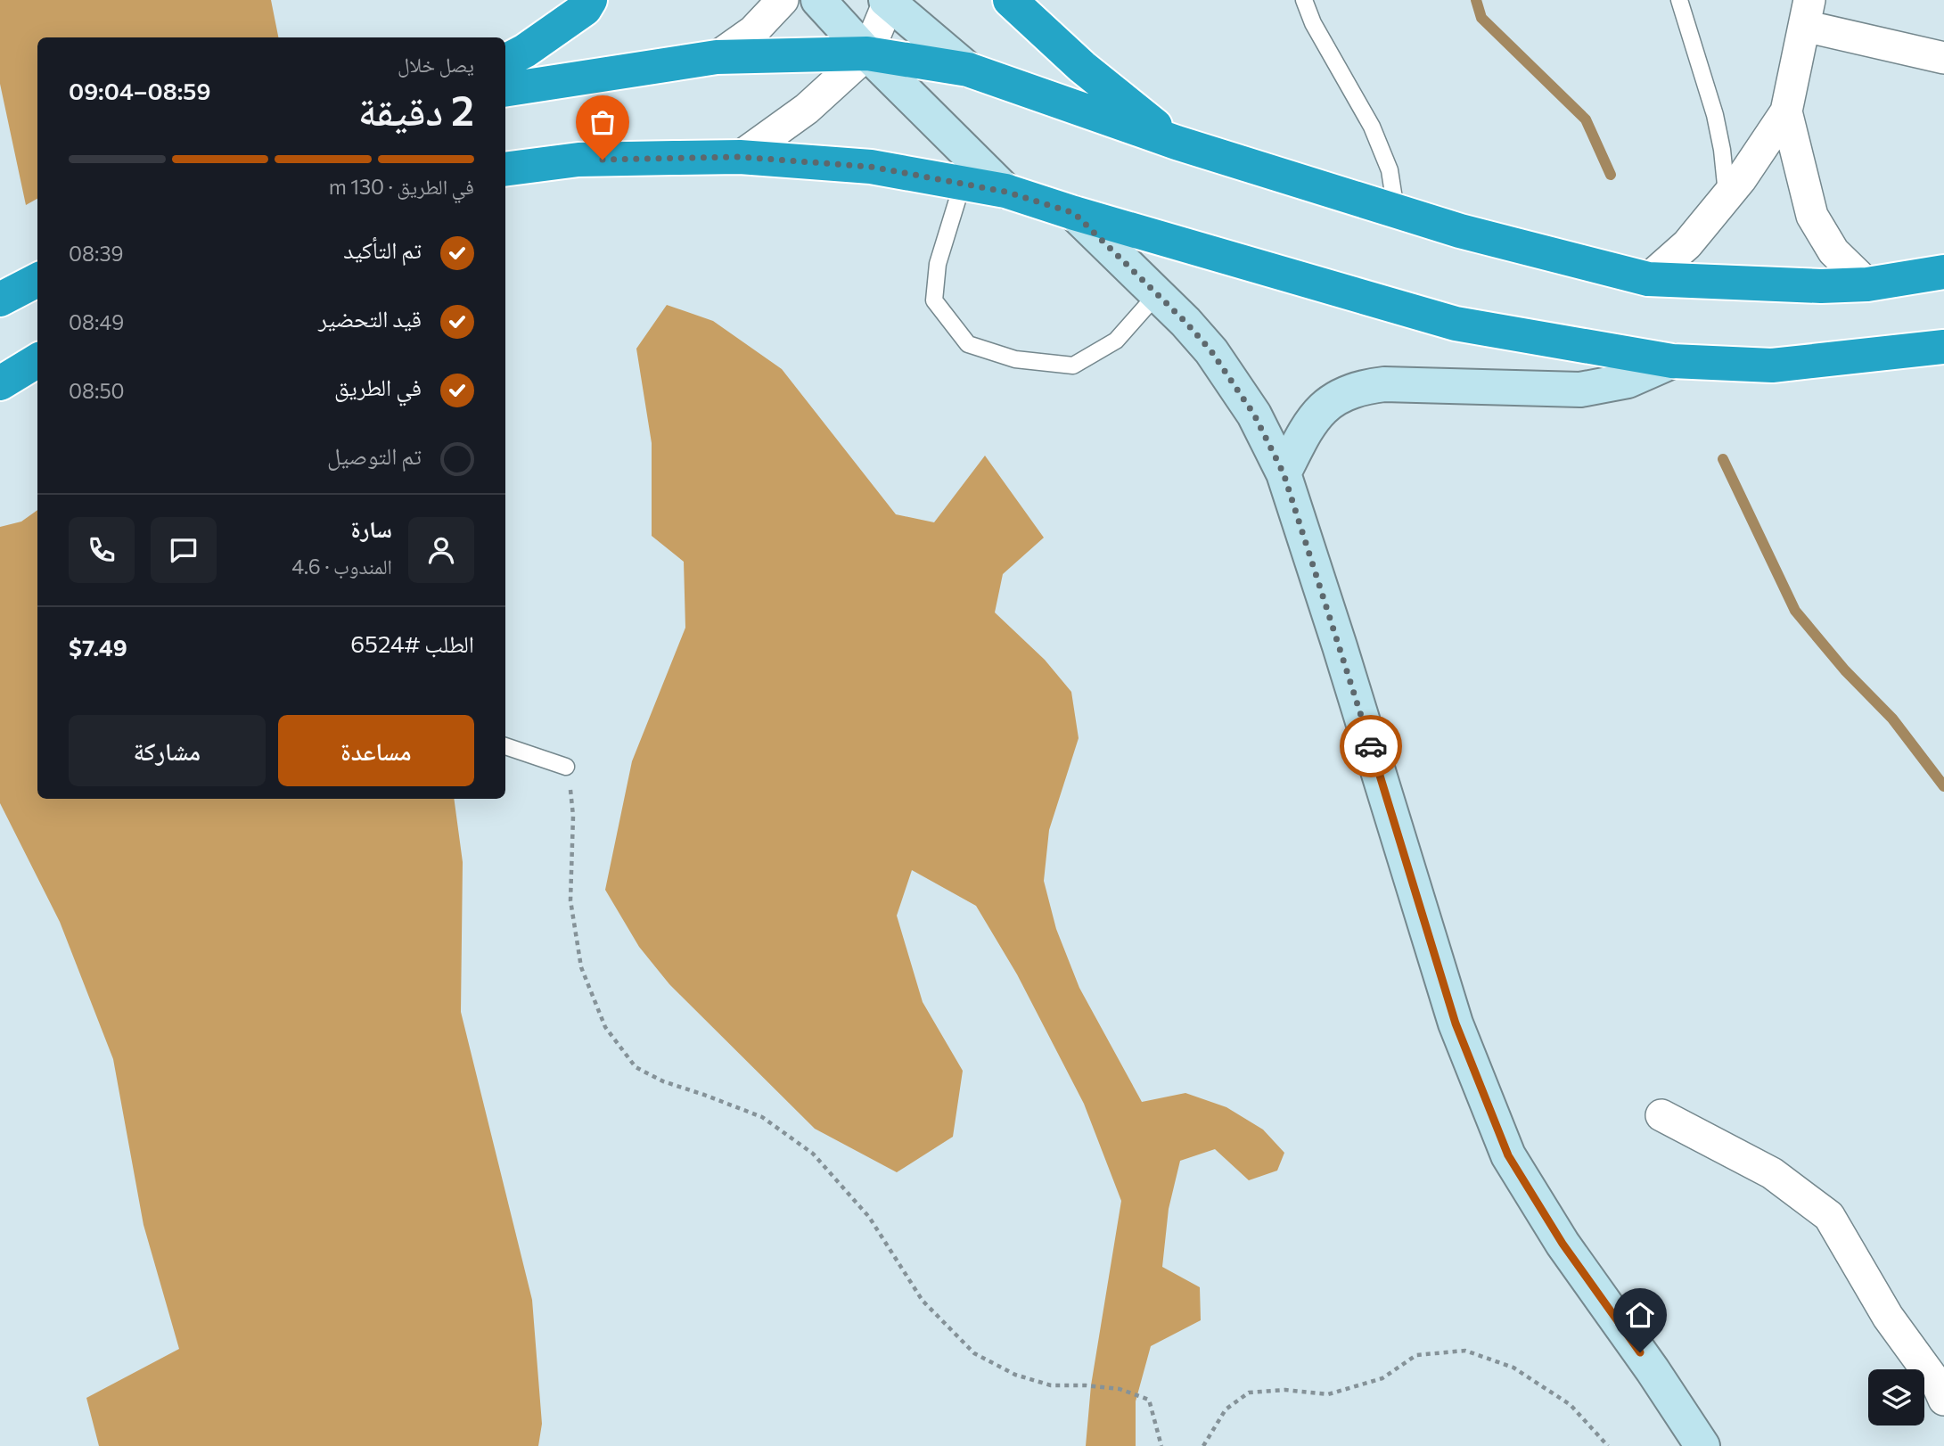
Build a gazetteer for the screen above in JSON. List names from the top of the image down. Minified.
{"page":{"heading":["2 دقيقة","يصل خلال","08:59–09:04"],"panel":["سارة","المندوب · 4.6","الطلب #6524","$7.49"],"bar":"في الطريق · 130 m","list":[["تم التأكيد","08:39"],["قيد التحضير","08:49"],["في الطريق","08:50"],"تم التوصيل"],"buttons":["مساعدة","مشاركة"]}}
